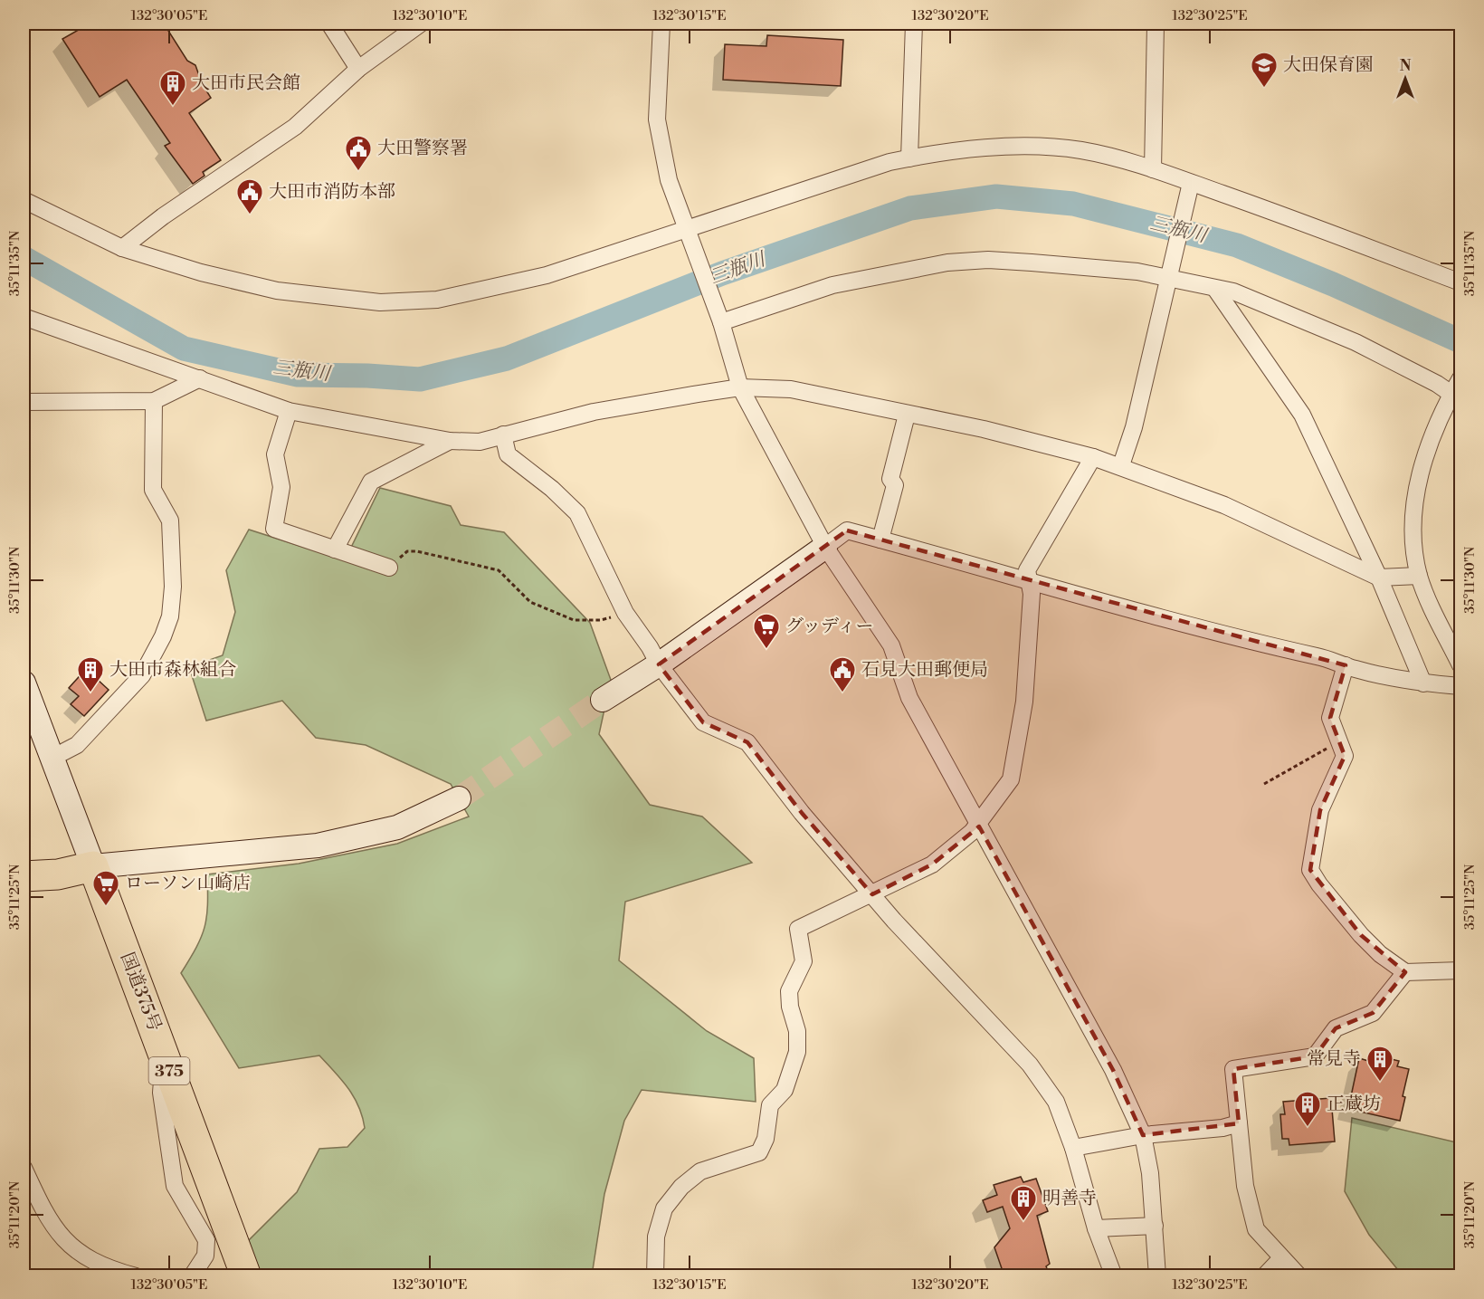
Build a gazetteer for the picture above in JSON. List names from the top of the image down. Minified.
{"streets":{"highway":["国道375号","375"]},"water":["三瓶川"],"places":{"school or university":["大田保育園"],"building":["大田市民会館","大田市森林組合","常見寺","正蔵坊","明善寺"],"public building":["大田警察署","大田市消防本部","石見大田郵便局"],"supermarket":["グッディー","ローソン山崎店"]},"north":"top","coordinates":["132°30'05\"E","132°30'10\"E","132°30'15\"E","132°30'20\"E","132°30'25\"E","35°11'35\"N","35°11'30\"N","35°11'25\"N","35°11'20\"N"]}
